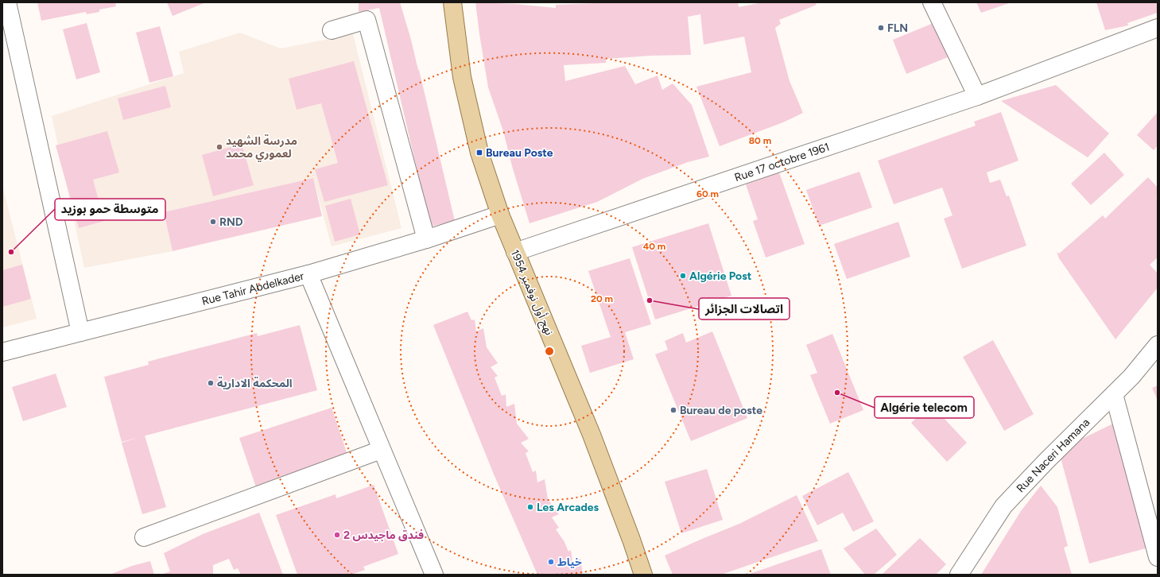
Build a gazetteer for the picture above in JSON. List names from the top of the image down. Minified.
{"streets":{"main road":["نهج أول نوفمبر 1954"],"street":["Rue 17 octobre 1961","Rue Tahir Abdelkader","Rue Naceri Hamana"]},"crossings":[["Rue 17 octobre 1961","نهج أول نوفمبر 1954"],["Rue Tahir Abdelkader","نهج أول نوفمبر 1954"]],"places":{"other":["FLN","مدرسة الشهيد لعموري محمد","RND","متوسطة حمو بوزيد","Algérie Post","اتصالات الجزائر","المحكمة الادارية","Algérie telecom","Bureau de poste","Les Arcades","فندق ماجيدس 2","خياط"],"transit":["Bureau Poste"]},"rings":["80 m","60 m","40 m","20 m"]}
